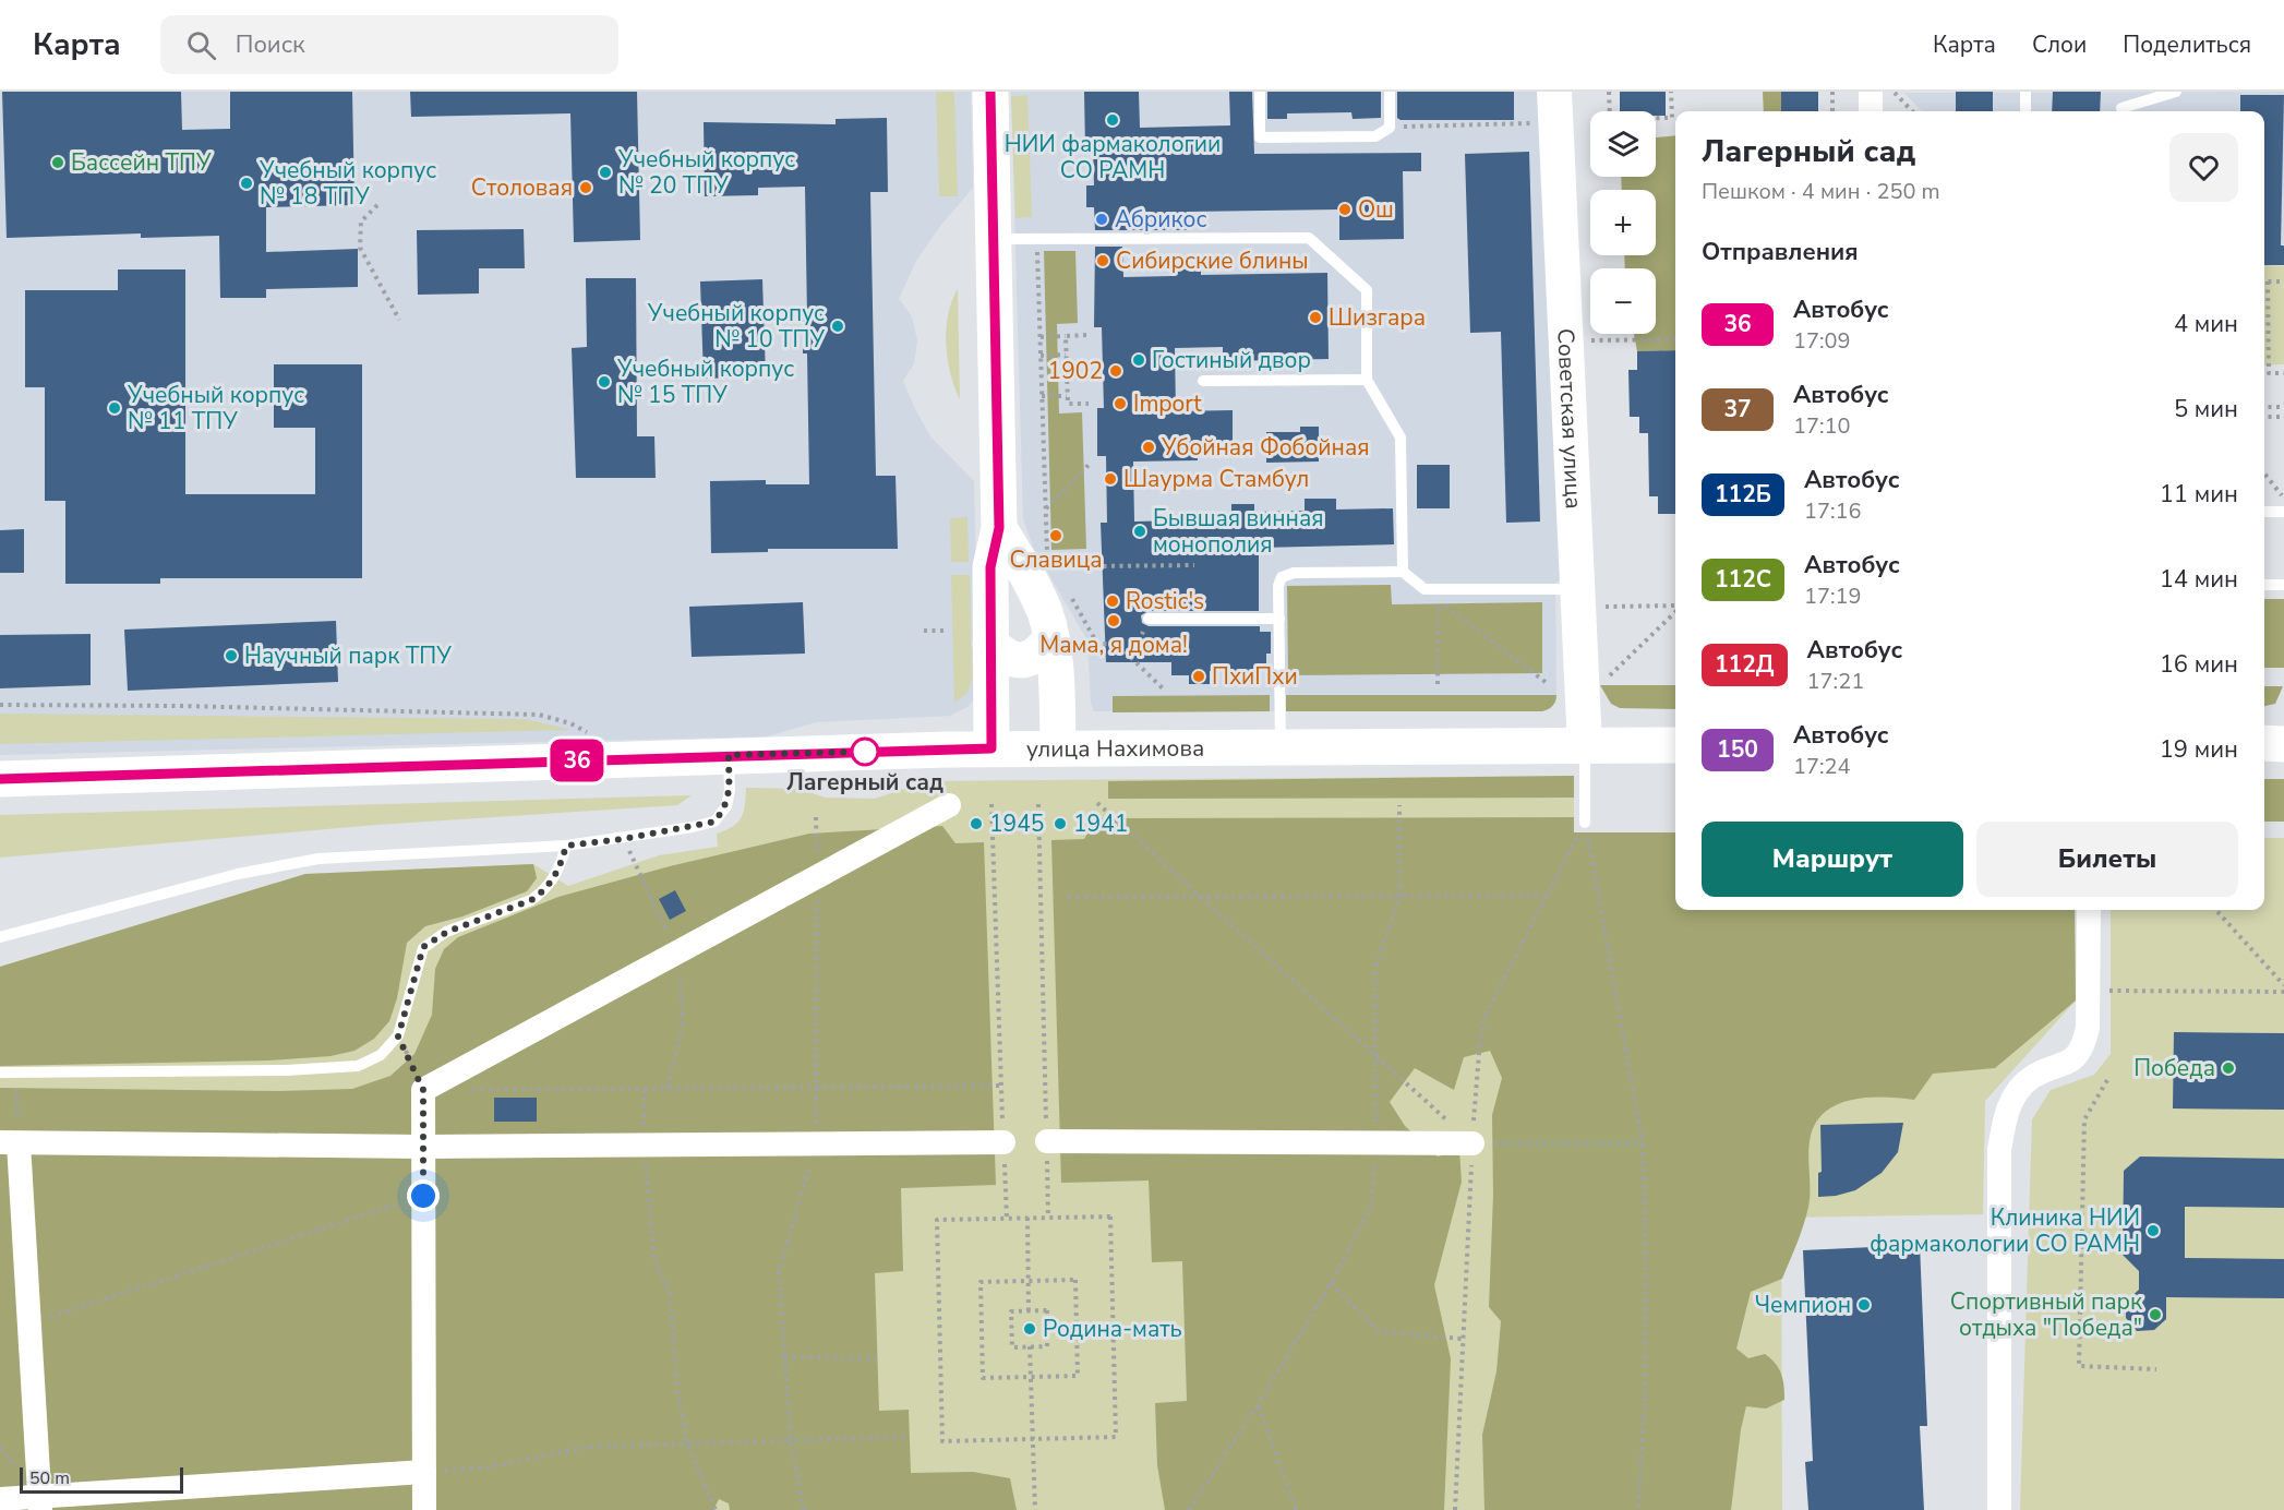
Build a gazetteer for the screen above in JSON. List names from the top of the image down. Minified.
{"streets":{"main road":["улица Нахимова"],"street":["Советская улица"]},"crossings":[["Советская улица","улица Нахимова"]],"places":["НИИ фармакологии СО РАМН","Бассейн ТПУ","Учебный корпус № 20 ТПУ","Учебный корпус № 18 ТПУ","Столовая","Ош","Абрикос","Сибирские блины","Шизгара","Учебный корпус № 10 ТПУ","Гостиный двор","1902","Учебный корпус № 15 ТПУ","Import","Учебный корпус № 11 ТПУ","Убойная Фобойная","Шаурма Стамбул","Бывшая винная монополия","Славица","Rostic's","Мама, я дома!","Научный парк ТПУ","ПхиПхи","Лагерный сад","1945","1941","Победа","Клиника НИИ фармакологии СО РАМН","Чемпион","Спортивный парк отдыха \"Победа\"","Родина-мать"],"lines":["bus line 36"],"scale_bar":"50 m","page":{"header":"Карта","search":"Поиск","nav":["Карта","Слои","Поделиться"],"on_map":"36","map_buttons":["+","−"],"heading":[["Лагерный сад","Пешком · 4 мин · 250 m"],"Отправления"],"list":[{"mark":"36","name":"Автобус","note":"17:09","value":"4 мин"},{"mark":"37","name":"Автобус","note":"17:10","value":"5 мин"},{"mark":"112Б","name":"Автобус","note":"17:16","value":"11 мин"},{"mark":"112С","name":"Автобус","note":"17:19","value":"14 мин"},{"mark":"112Д","name":"Автобус","note":"17:21","value":"16 мин"},{"mark":"150","name":"Автобус","note":"17:24","value":"19 мин"}],"buttons":["Маршрут","Билеты"],"scale":"50 m"}}
